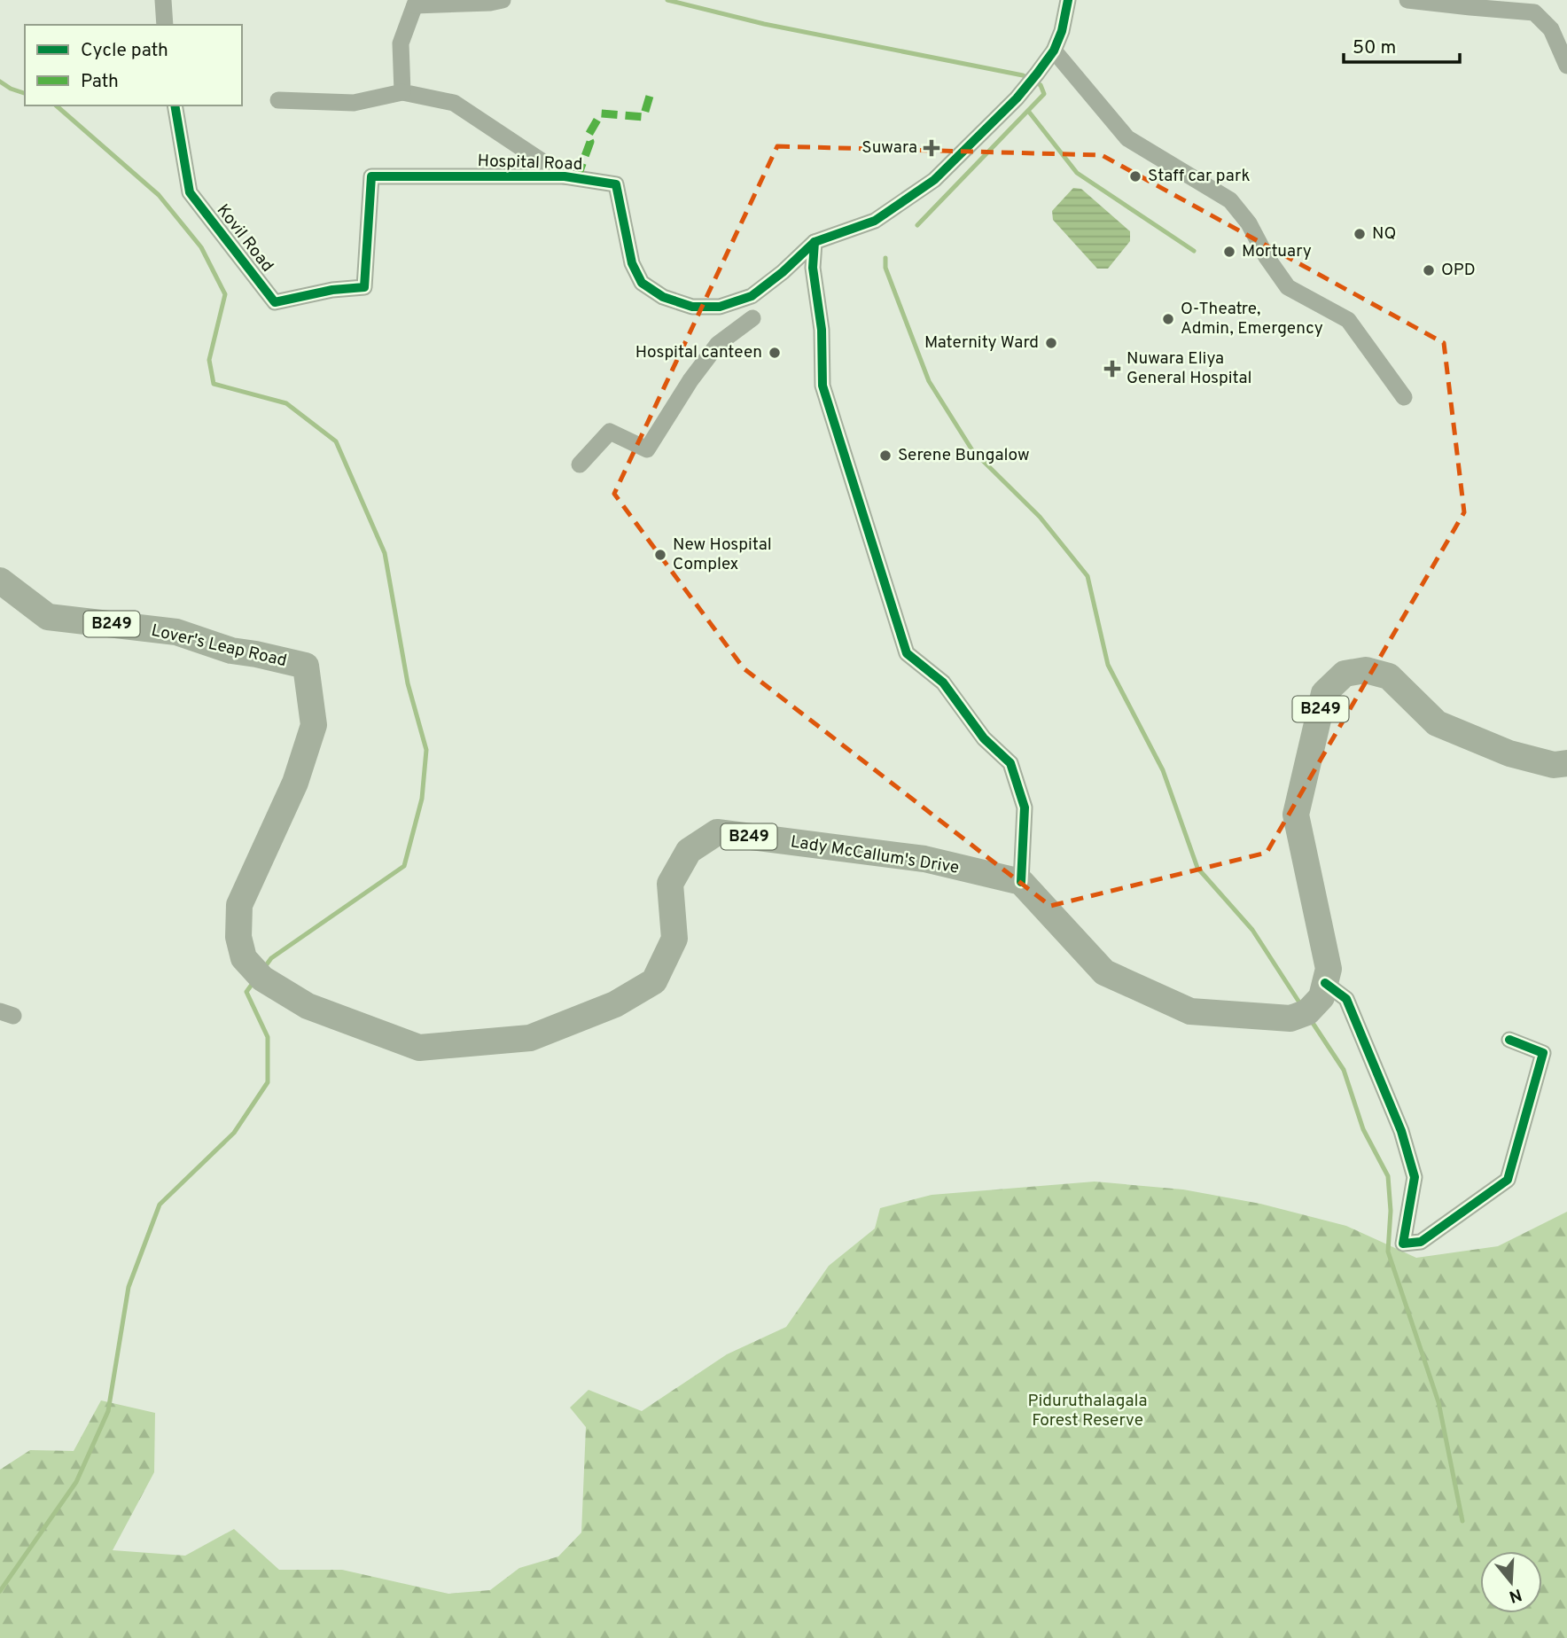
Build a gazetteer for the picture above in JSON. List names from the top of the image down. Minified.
{"streets":{"main road":["B249","Lover's Leap Road","Lady McCallum's Drive"],"street":["Hospital Road","Kovil Road"]},"crossings":[["Hospital Road","Kovil Road"],["Lover's Leap Road","Lady McCallum's Drive"]],"parks":["Piduruthalagala Forest Reserve"],"places":{"health":["Suwara","Nuwara Eliya General Hospital"],"other":["Staff car park","NQ","Mortuary","OPD","O-Theatre, Admin, Emergency","Maternity Ward","Hospital canteen","Serene Bungalow","New Hospital Complex"]},"legend":["Cycle path","Path"],"scale_bar":"50 m","north":"bottom"}
